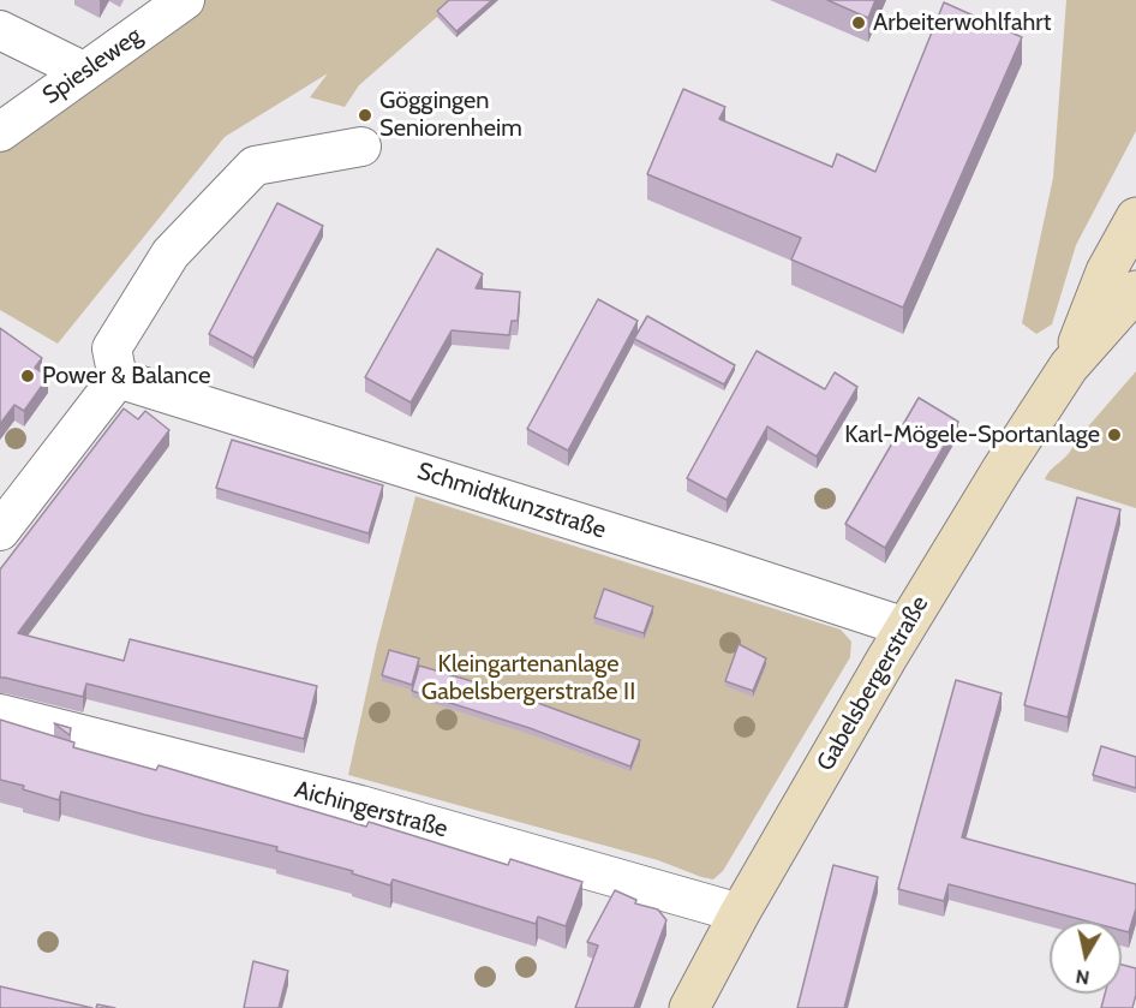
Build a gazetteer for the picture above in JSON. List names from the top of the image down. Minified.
{"streets":{"street":["Spiesleweg","Schmidtkunzstraße","Gabelsbergerstraße","Aichingerstraße"]},"crossings":[["Schmidtkunzstraße","Gabelsbergerstraße"],["Gabelsbergerstraße","Aichingerstraße"]],"parks":["Kleingartenanlage Gabelsbergerstraße II"],"places":["Arbeiterwohlfahrt","Göggingen Seniorenheim","Power & Balance","Karl-Mögele-Sportanlage"],"north":"bottom"}
